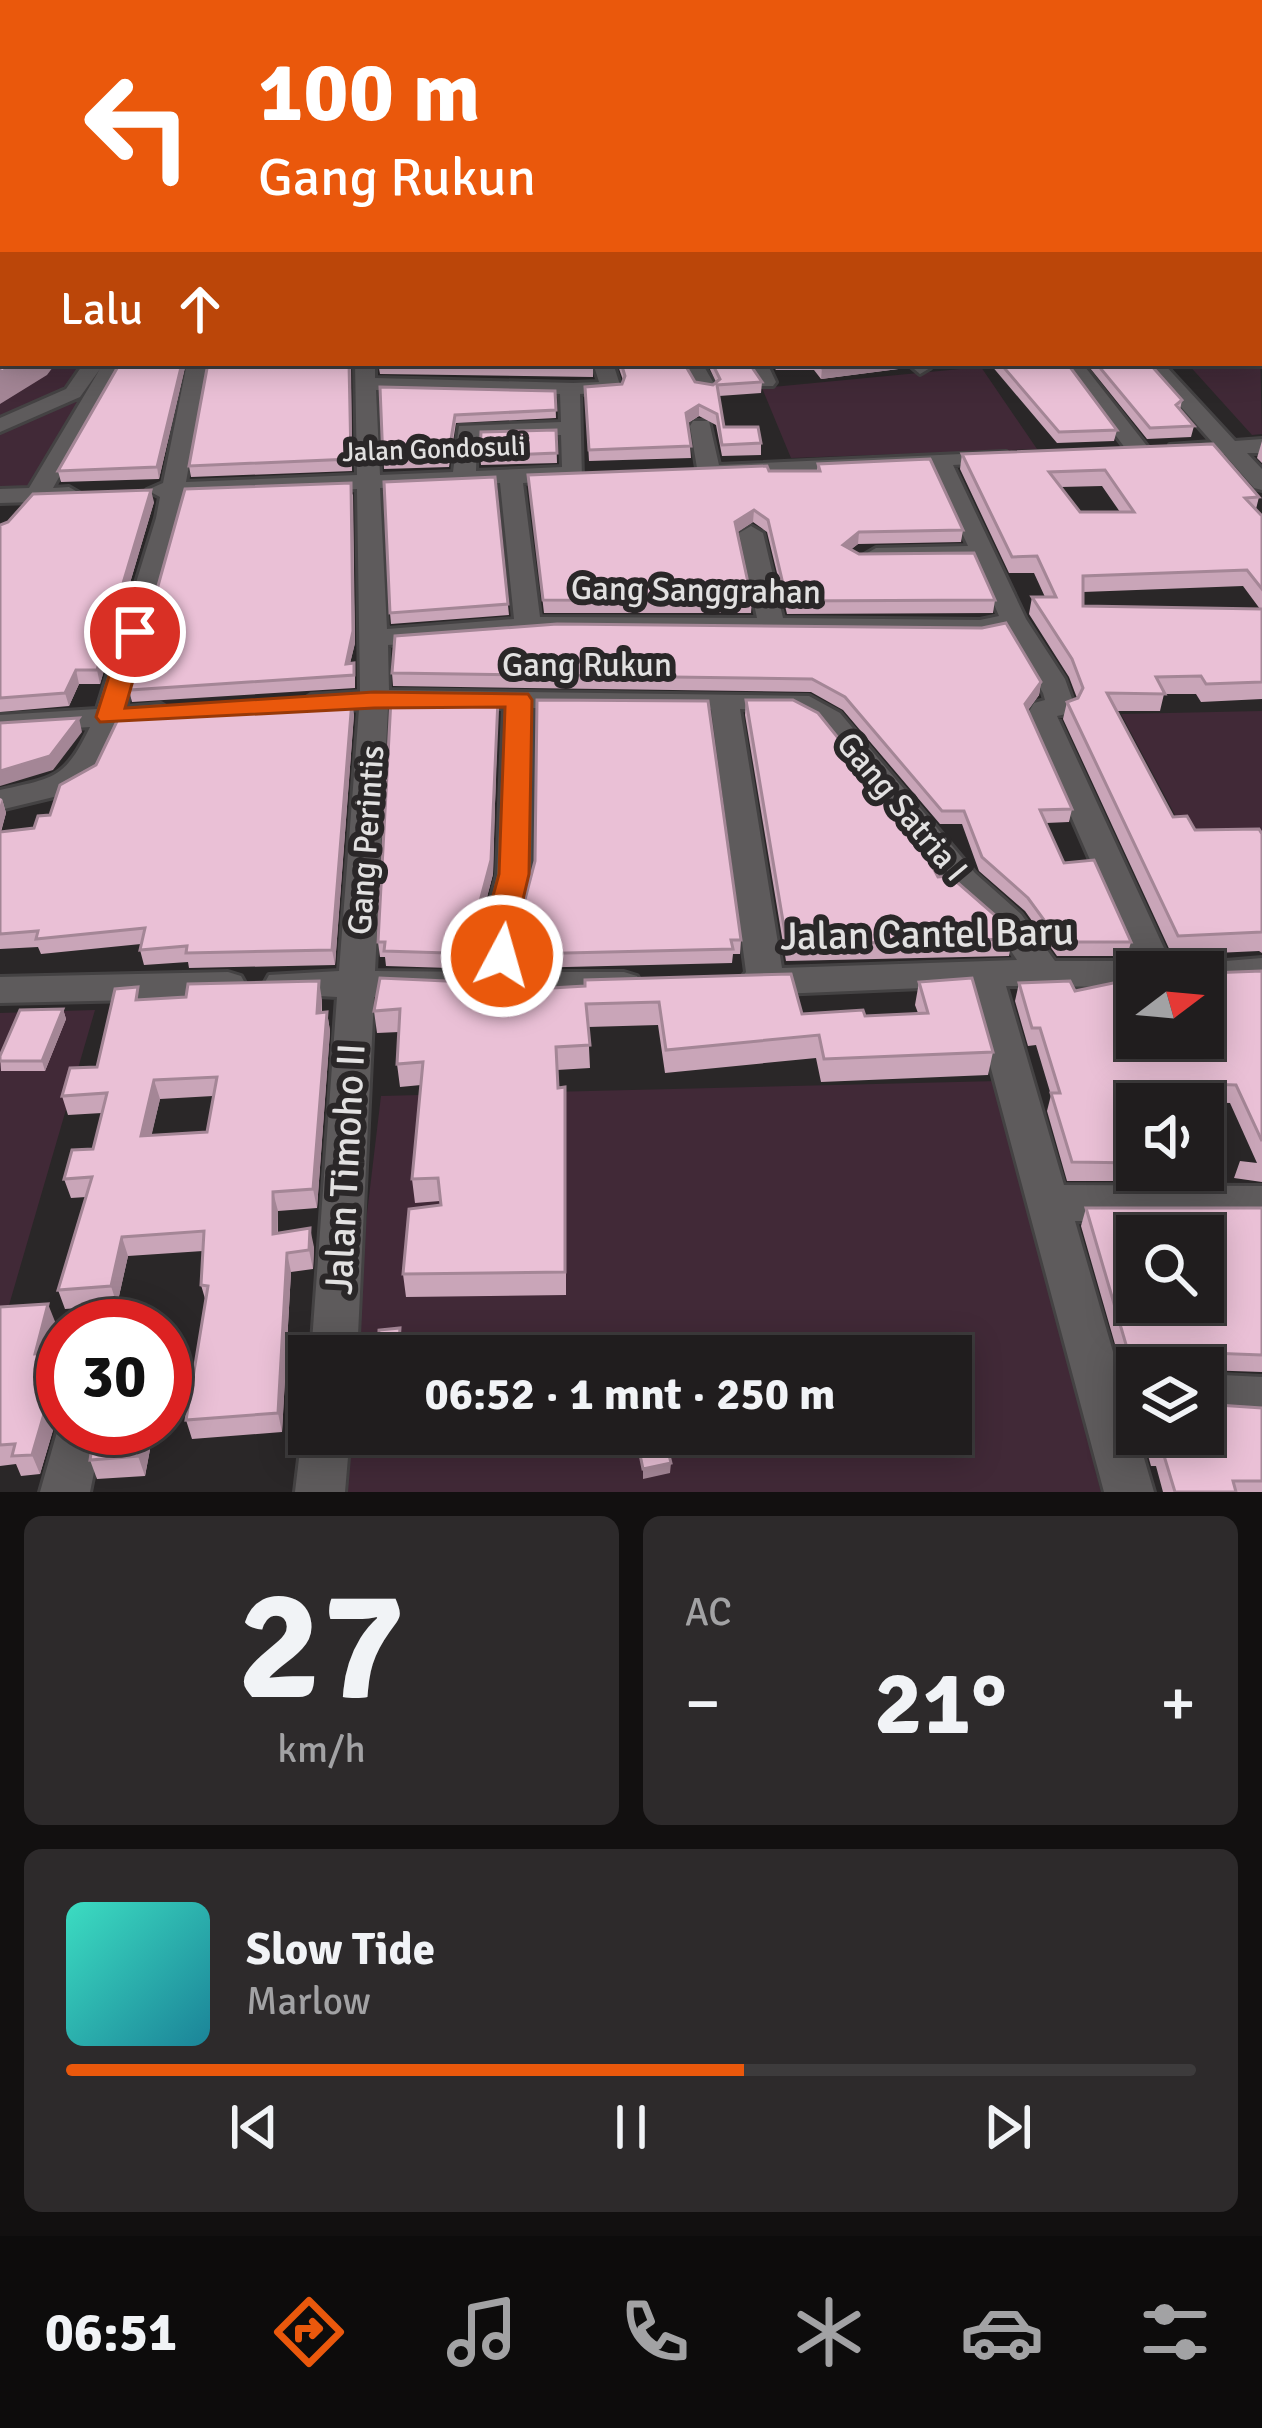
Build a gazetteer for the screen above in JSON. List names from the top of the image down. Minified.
{"streets":{"street":["Jalan Gondosuli","Gang Sanggrahan","Gang Rukun","Gang Satria I","Gang Perintis","Jalan Cantel Baru","Jalan Timoho II"]},"crossings":[["Jalan Gondosuli","Gang Sanggrahan"],["Jalan Gondosuli","Gang Perintis"],["Gang Rukun","Gang Satria I"],["Gang Rukun","Gang Perintis"],["Gang Satria I","Jalan Cantel Baru"],["Gang Perintis","Jalan Timoho II"]],"north":"right","page":{"turn":["100 m","Gang Rukun"],"then":"Lalu","limit":"30","trip":"06:52 · 1 mnt · 250 m","tile":[["27","km/h"],"AC"],"heat":["−","21°","+"],"song":["Slow Tide","Marlow"],"tabs":"06:51"}}
